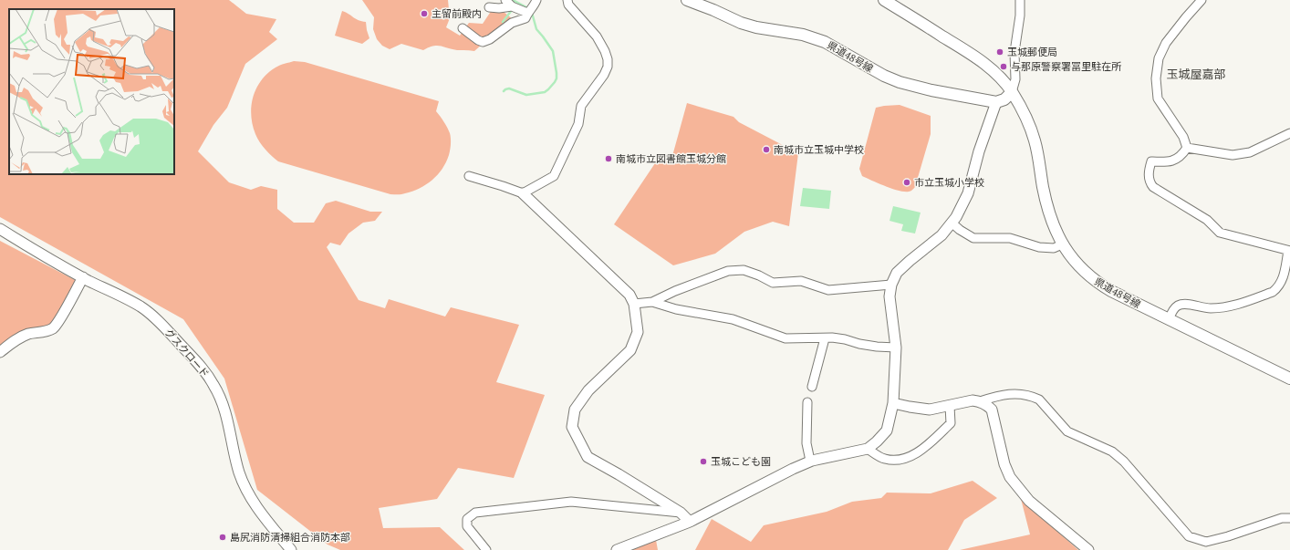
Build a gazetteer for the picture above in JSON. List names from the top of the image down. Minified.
{"streets":{"main road":["県道48号線"],"street":["グスクロード"]},"districts":["玉城屋嘉部"],"places":["主留前殿内","玉城郵便局","与那原警察署冨里駐在所","南城市立玉城中学校","南城市立図書館玉城分館","市立玉城小学校","玉城こども園","島尻消防清掃組合消防本部"]}
